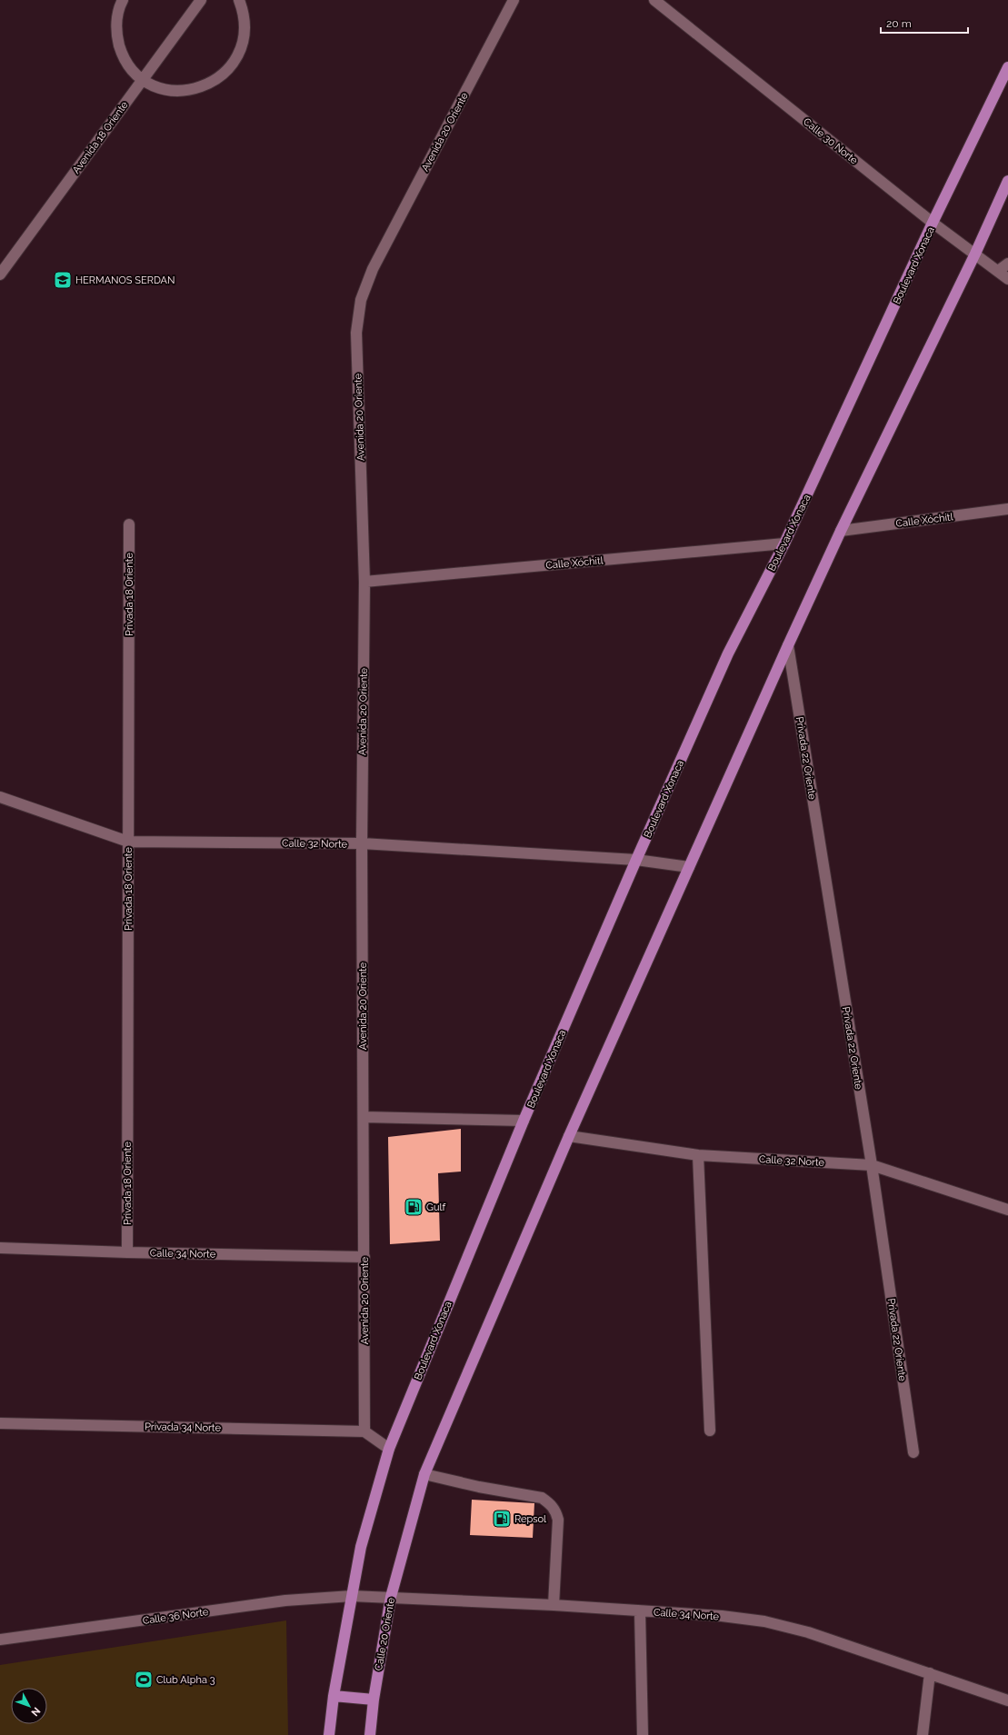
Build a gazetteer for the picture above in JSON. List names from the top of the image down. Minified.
{"streets":{"main road":["Boulevard Xonaca","Calle 20 Oriente"],"street":["Avenida 20 Oriente","Avenida 18 Oriente","Calle 30 Norte","Calle Xóchitl","Privada 18 Oriente","Privada 22 Oriente","Calle 32 Norte","Calle 34 Norte","Privada 34 Norte","Calle 36 Norte"]},"crossings":[["Avenida 20 Oriente","Calle Xóchitl"],["Avenida 20 Oriente","Calle 32 Norte"],["Avenida 20 Oriente","Calle 34 Norte"],["Avenida 20 Oriente","Privada 34 Norte"],["Calle 30 Norte","Boulevard Xonaca"],["Boulevard Xonaca","Calle Xóchitl"],["Boulevard Xonaca","Calle 32 Norte"],["Boulevard Xonaca","Calle 34 Norte"],["Boulevard Xonaca","Calle 36 Norte"],["Privada 18 Oriente","Calle 32 Norte"],["Privada 18 Oriente","Calle 34 Norte"],["Privada 22 Oriente","Calle 32 Norte"],["Calle 34 Norte","Calle 36 Norte"],["Calle 34 Norte","Calle 20 Oriente"]],"places":{"school or university":["HERMANOS SERDAN"],"fuel station":["Gulf","Repsol"],"sports":["Club Alpha 3"]},"scale_bar":"20 m","north":"bottom right"}
